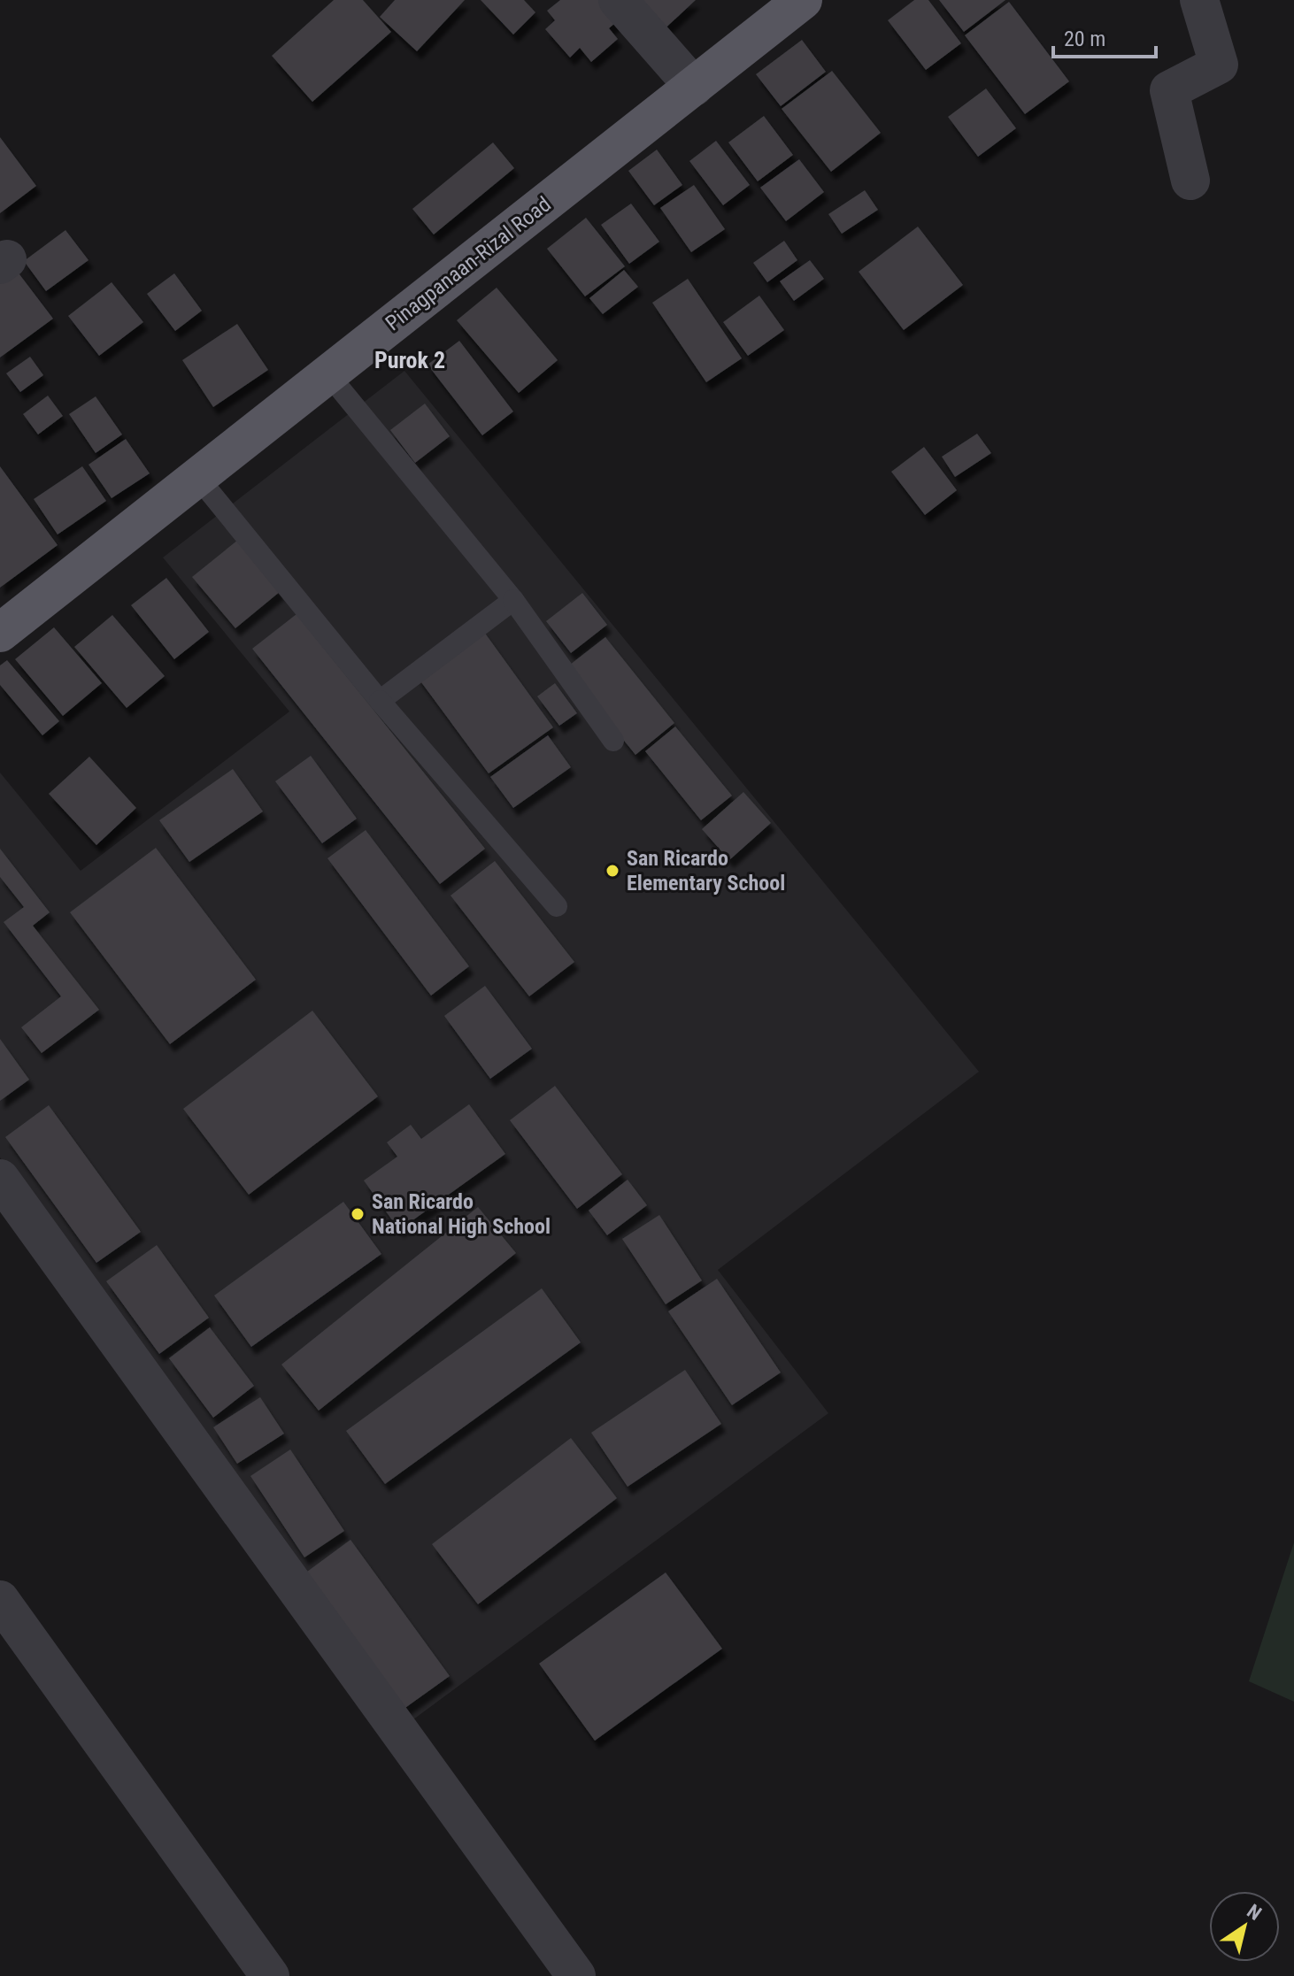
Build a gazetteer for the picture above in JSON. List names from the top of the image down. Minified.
{"streets":{"main road":["Pinagpanaan-Rizal Road"]},"districts":["Purok 2"],"places":["San Ricardo Elementary School","San Ricardo National High School"],"scale_bar":"20 m","north":"top right"}
